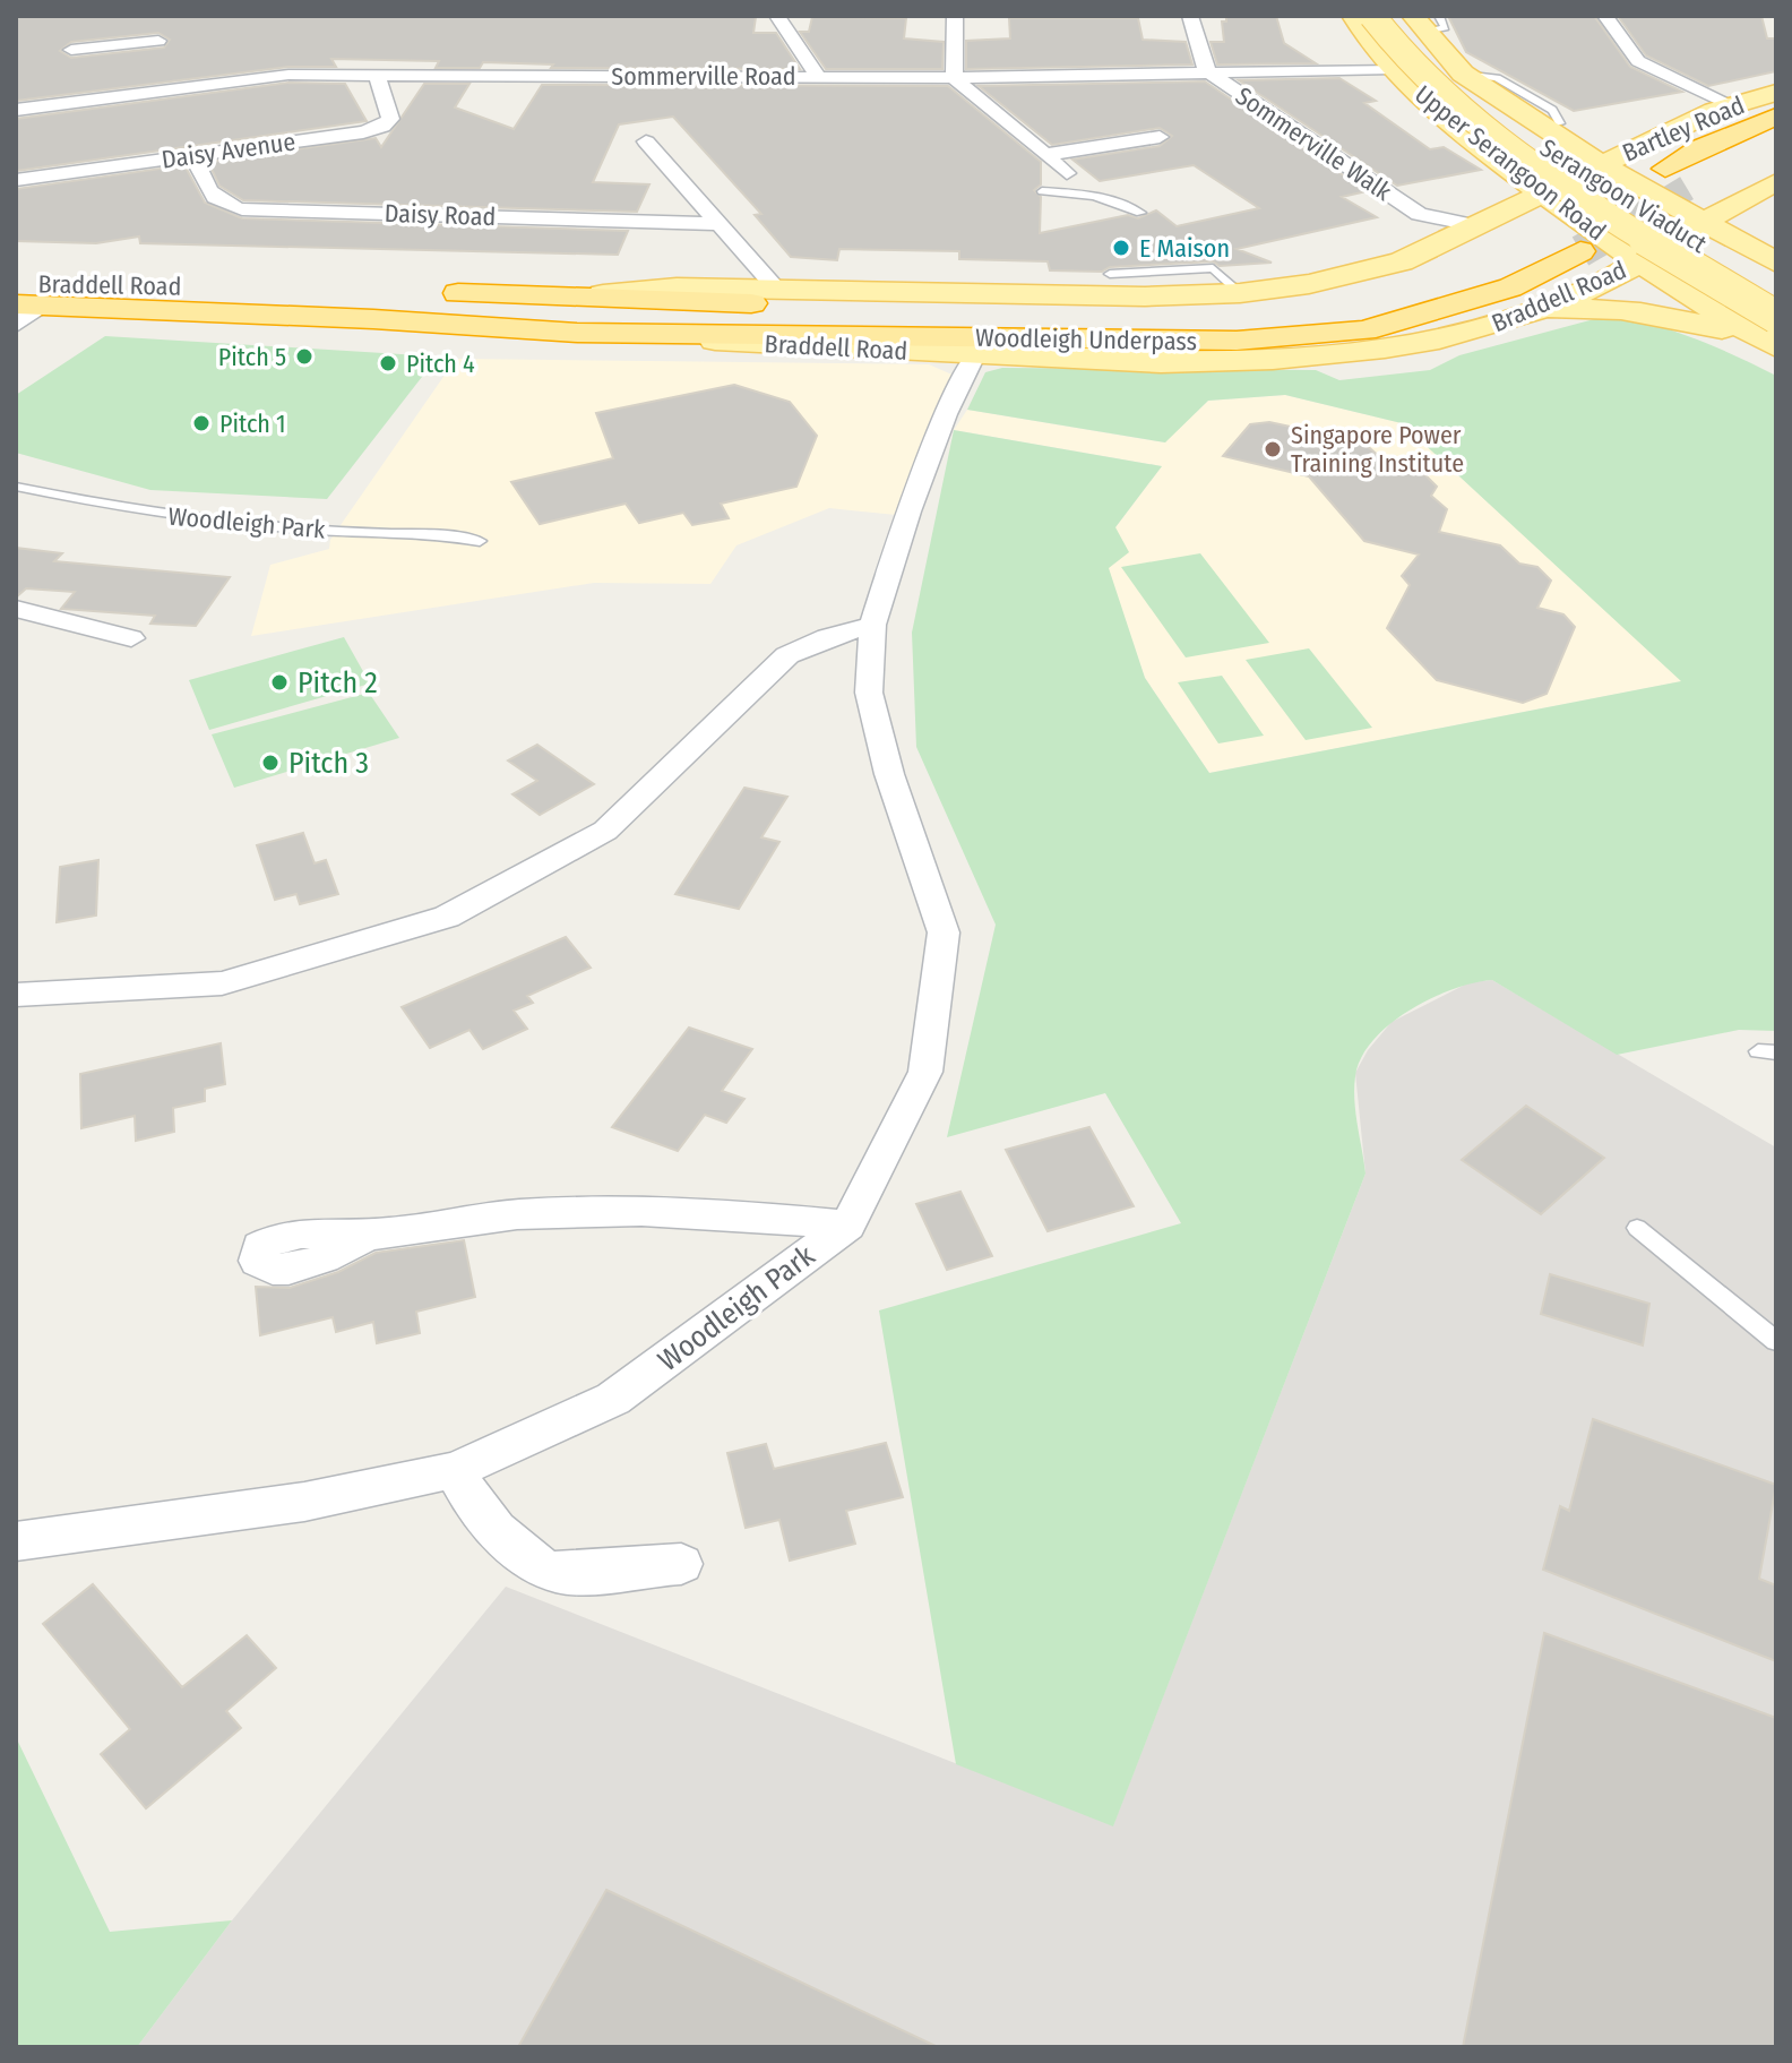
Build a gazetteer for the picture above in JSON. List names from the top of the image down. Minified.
{"streets":{"highway":["Braddell Road","Woodleigh Underpass"],"main road":["Bartley Road","Upper Serangoon Road","Serangoon Viaduct"],"street":["Sommerville Road","Sommerville Walk","Daisy Avenue","Daisy Road","Woodleigh Park"]},"crossings":[["Sommerville Road","Sommerville Walk"],["Sommerville Road","Daisy Avenue"],["Sommerville Road","Upper Serangoon Road"],["Bartley Road","Upper Serangoon Road"],["Bartley Road","Braddell Road"],["Sommerville Walk","Braddell Road"],["Daisy Avenue","Daisy Road"],["Upper Serangoon Road","Serangoon Viaduct"],["Upper Serangoon Road","Braddell Road"],["Braddell Road","Woodleigh Underpass"],["Braddell Road","Woodleigh Park"]],"places":["E Maison","Pitch 5","Pitch 4","Pitch 1","Singapore Power Training Institute","Pitch 2","Pitch 3"]}
